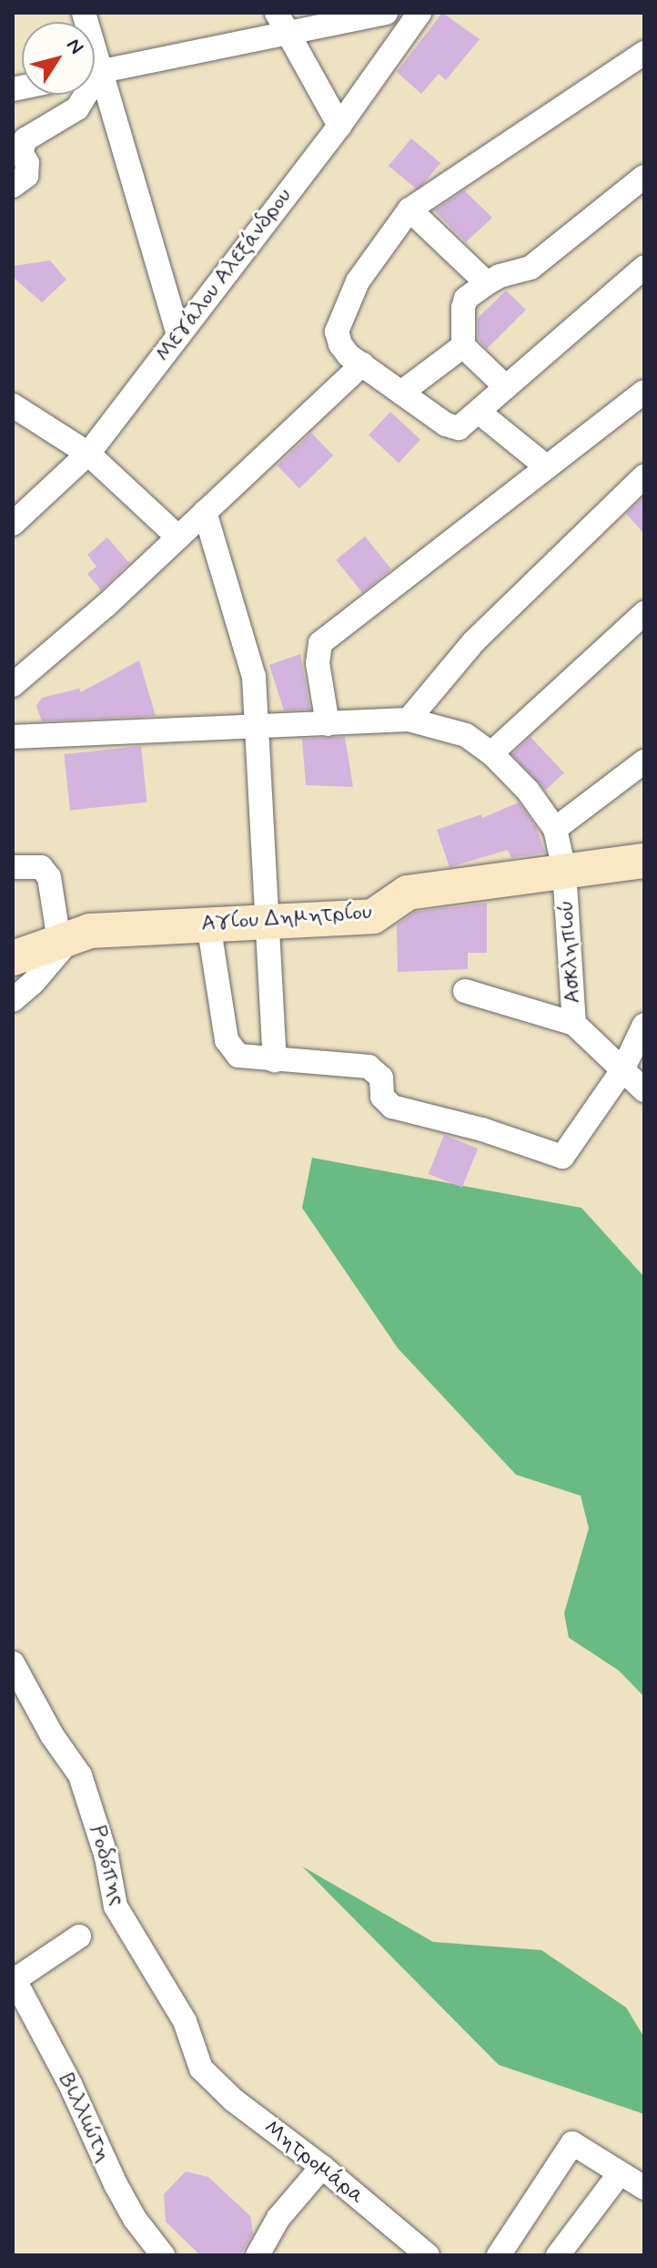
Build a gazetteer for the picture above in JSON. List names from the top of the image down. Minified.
{"streets":{"street":["Μεγάλου Αλεξάνδρου","Αγίου Δημητρίου","Ασκληπιού","Ροδόπης","Βιλλιώτη","Μητρομάρα"]},"crossings":[["Αγίου Δημητρίου","Ασκληπιού"],["Ροδόπης","Μητρομάρα"]],"north":"top right"}
